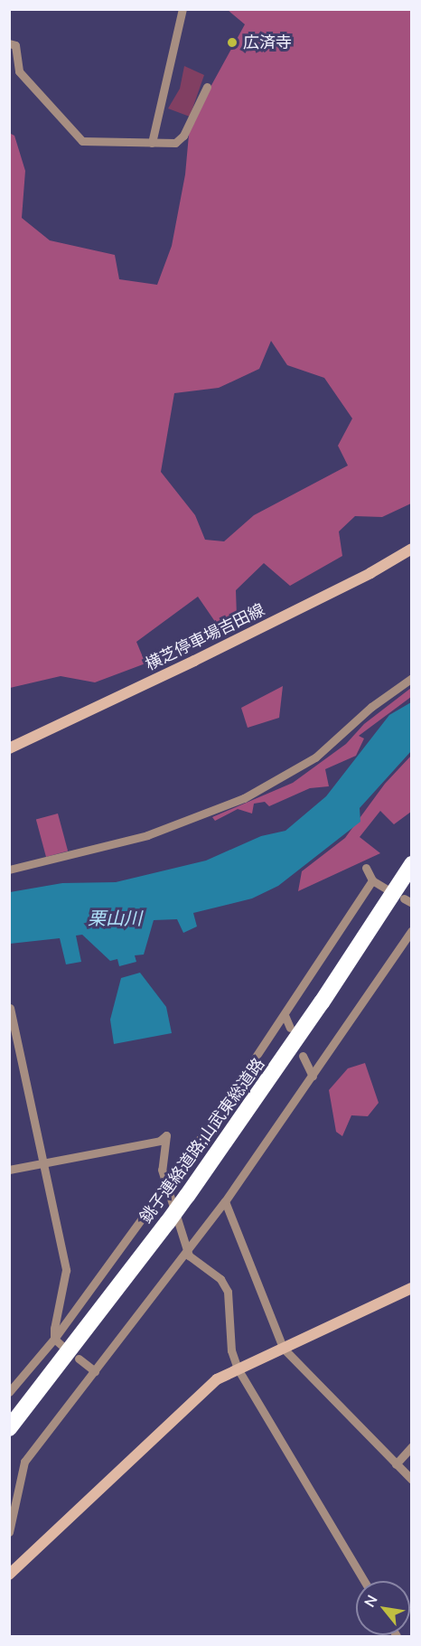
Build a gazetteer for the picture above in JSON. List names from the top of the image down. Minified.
{"streets":{"highway":["銚子連絡道路;山武東総道路"],"street":["横芝停車場吉田線"]},"water":["栗山川"],"places":["広済寺"],"north":"top left"}
